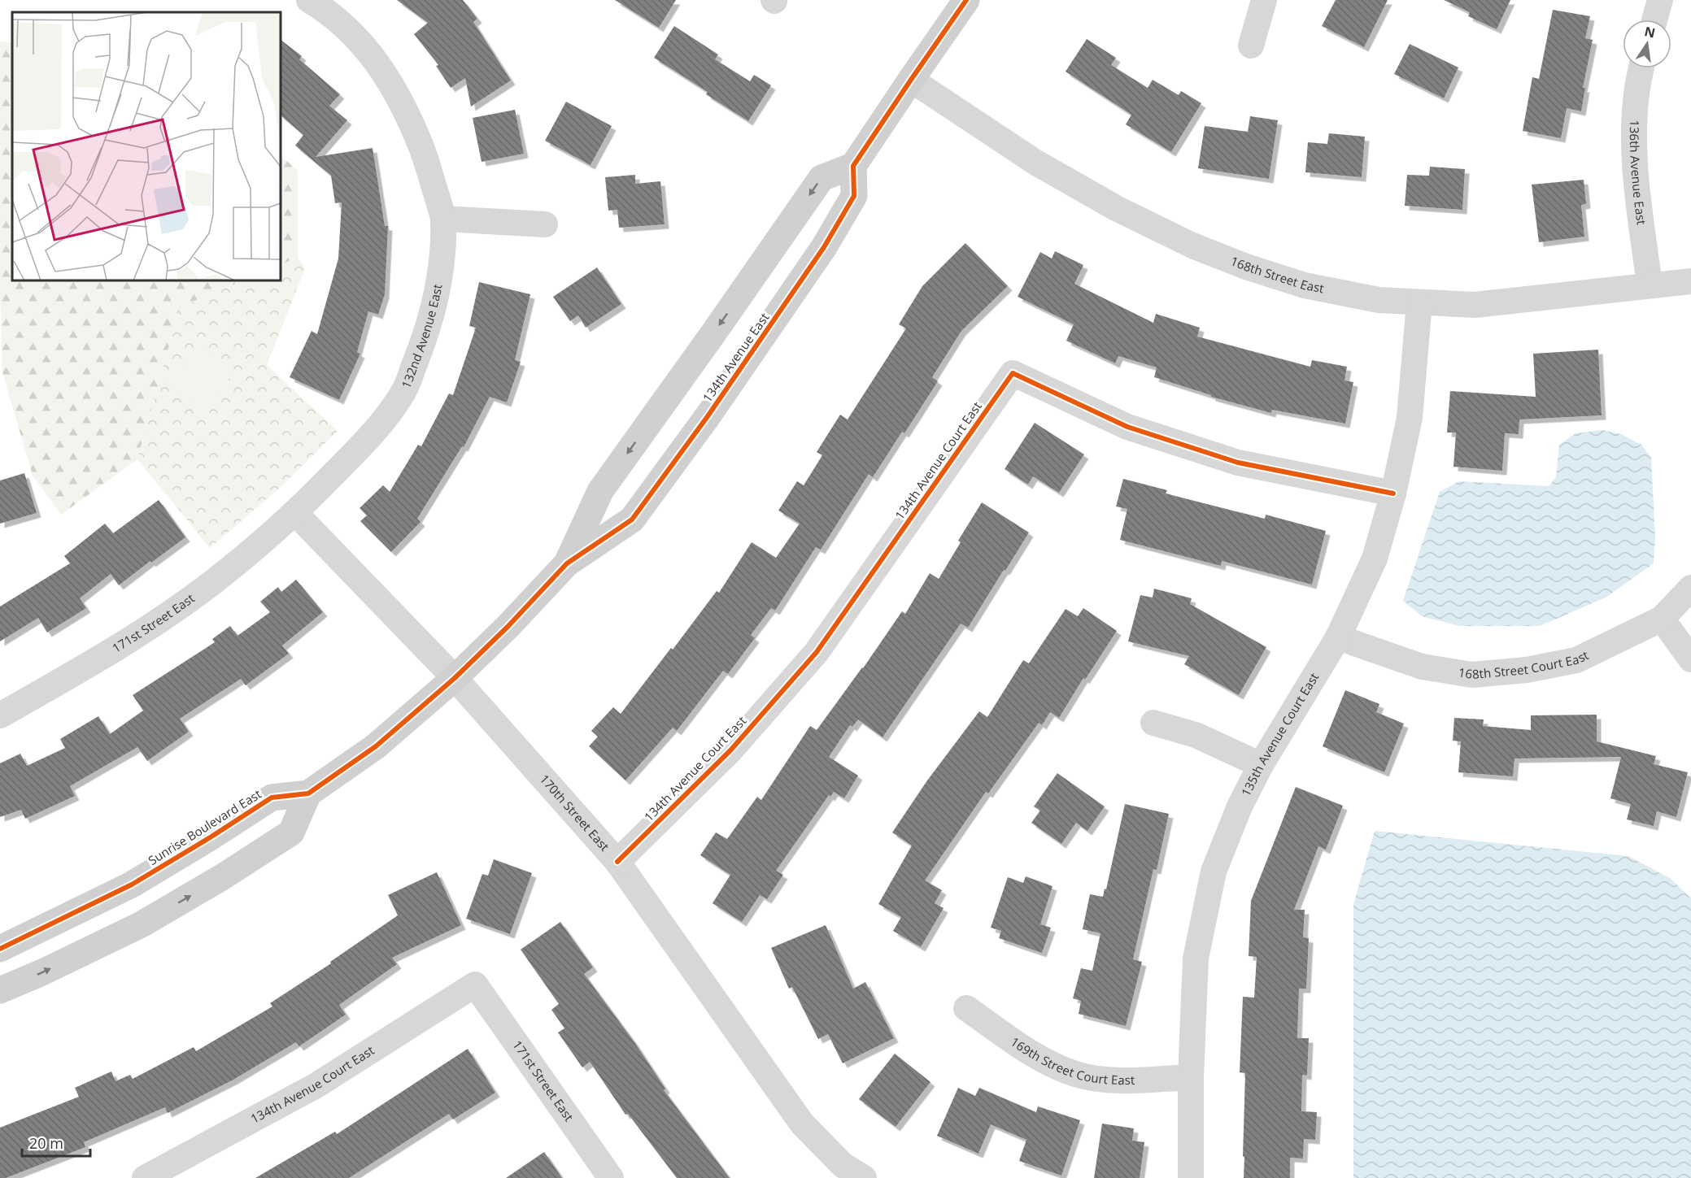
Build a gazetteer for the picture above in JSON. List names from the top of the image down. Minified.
{"streets":{"street":["136th Avenue East","168th Street East","132nd Avenue East","134th Avenue East","134th Avenue Court East","171st Street East","168th Street Court East","135th Avenue Court East","170th Street East","Sunrise Boulevard East","169th Street Court East"]},"crossings":[["136th Avenue East","168th Street East"],["168th Street East","135th Avenue Court East"],["132nd Avenue East","171st Street East"],["132nd Avenue East","170th Street East"],["134th Avenue East","170th Street East"],["134th Avenue East","Sunrise Boulevard East"],["134th Avenue Court East","171st Street East"],["134th Avenue Court East","135th Avenue Court East"],["134th Avenue Court East","170th Street East"],["171st Street East","170th Street East"],["168th Street Court East","135th Avenue Court East"],["135th Avenue Court East","169th Street Court East"],["170th Street East","Sunrise Boulevard East"]],"scale_bar":"20 m","north":"top"}
